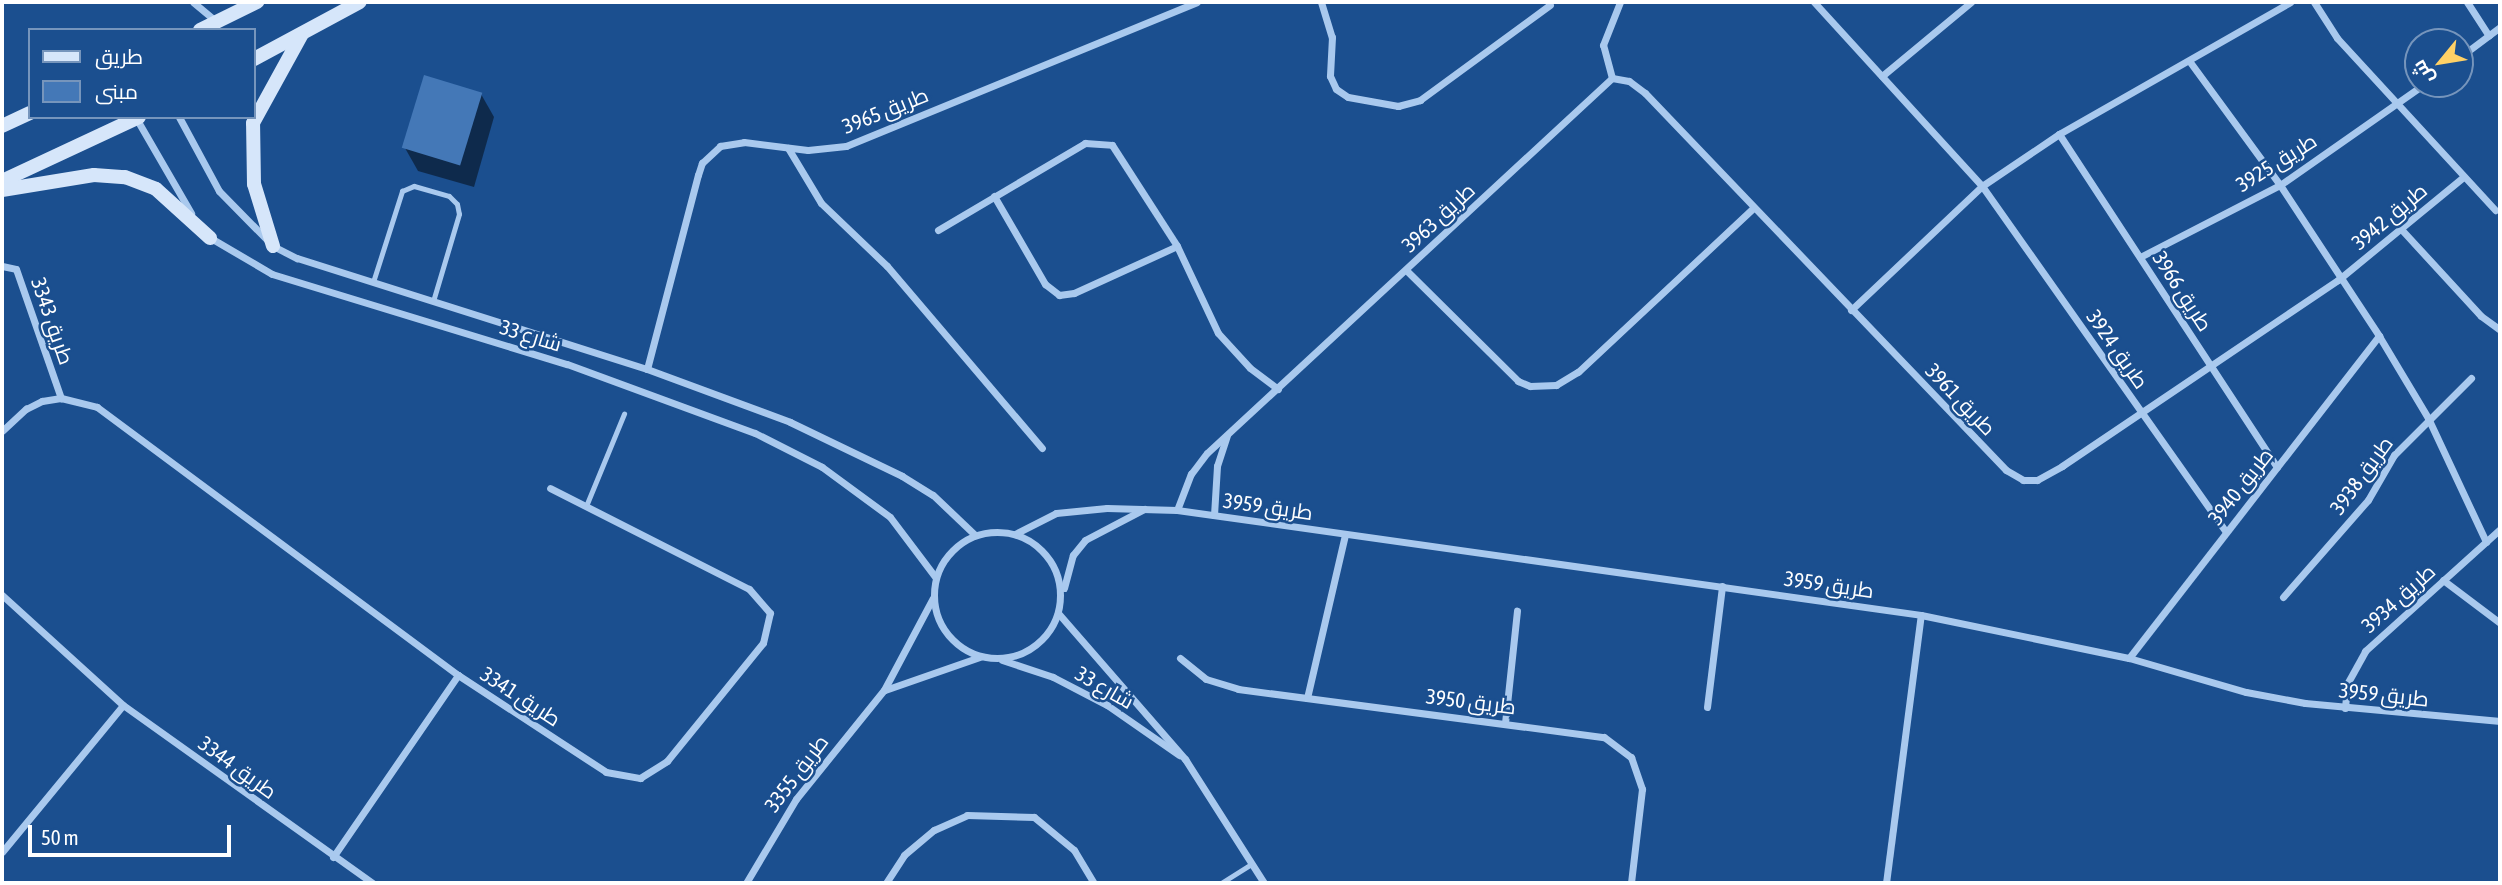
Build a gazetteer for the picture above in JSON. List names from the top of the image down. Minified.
{"streets":{"street":["طريق 3965","طريق 3925","طريق 3942","طريق 3963","طريق 3966","طريق 3343","شارع 33","طريق 3924","طريق 3961","طريق 3938","طريق 3940","طريق 3959","طريق 3934","طريق 3341","طريق 3950","طريق 3344","طريق 3355"]},"crossings":[["طريق 3965","شارع 33"],["طريق 3925","طريق 3966"],["طريق 3942","طريق 3961"],["طريق 3963","طريق 3961"],["طريق 3963","طريق 3959"],["طريق 3966","طريق 3961"],["طريق 3966","طريق 3940"],["طريق 3343","طريق 3341"],["شارع 33","طريق 3959"],["شارع 33","طريق 3355"],["طريق 3924","طريق 3961"],["طريق 3924","طريق 3940"],["طريق 3940","طريق 3959"],["طريق 3959","طريق 3934"],["طريق 3959","طريق 3355"]],"legend":["طريق","مبنى"],"scale_bar":"50 m","north":"bottom left"}
